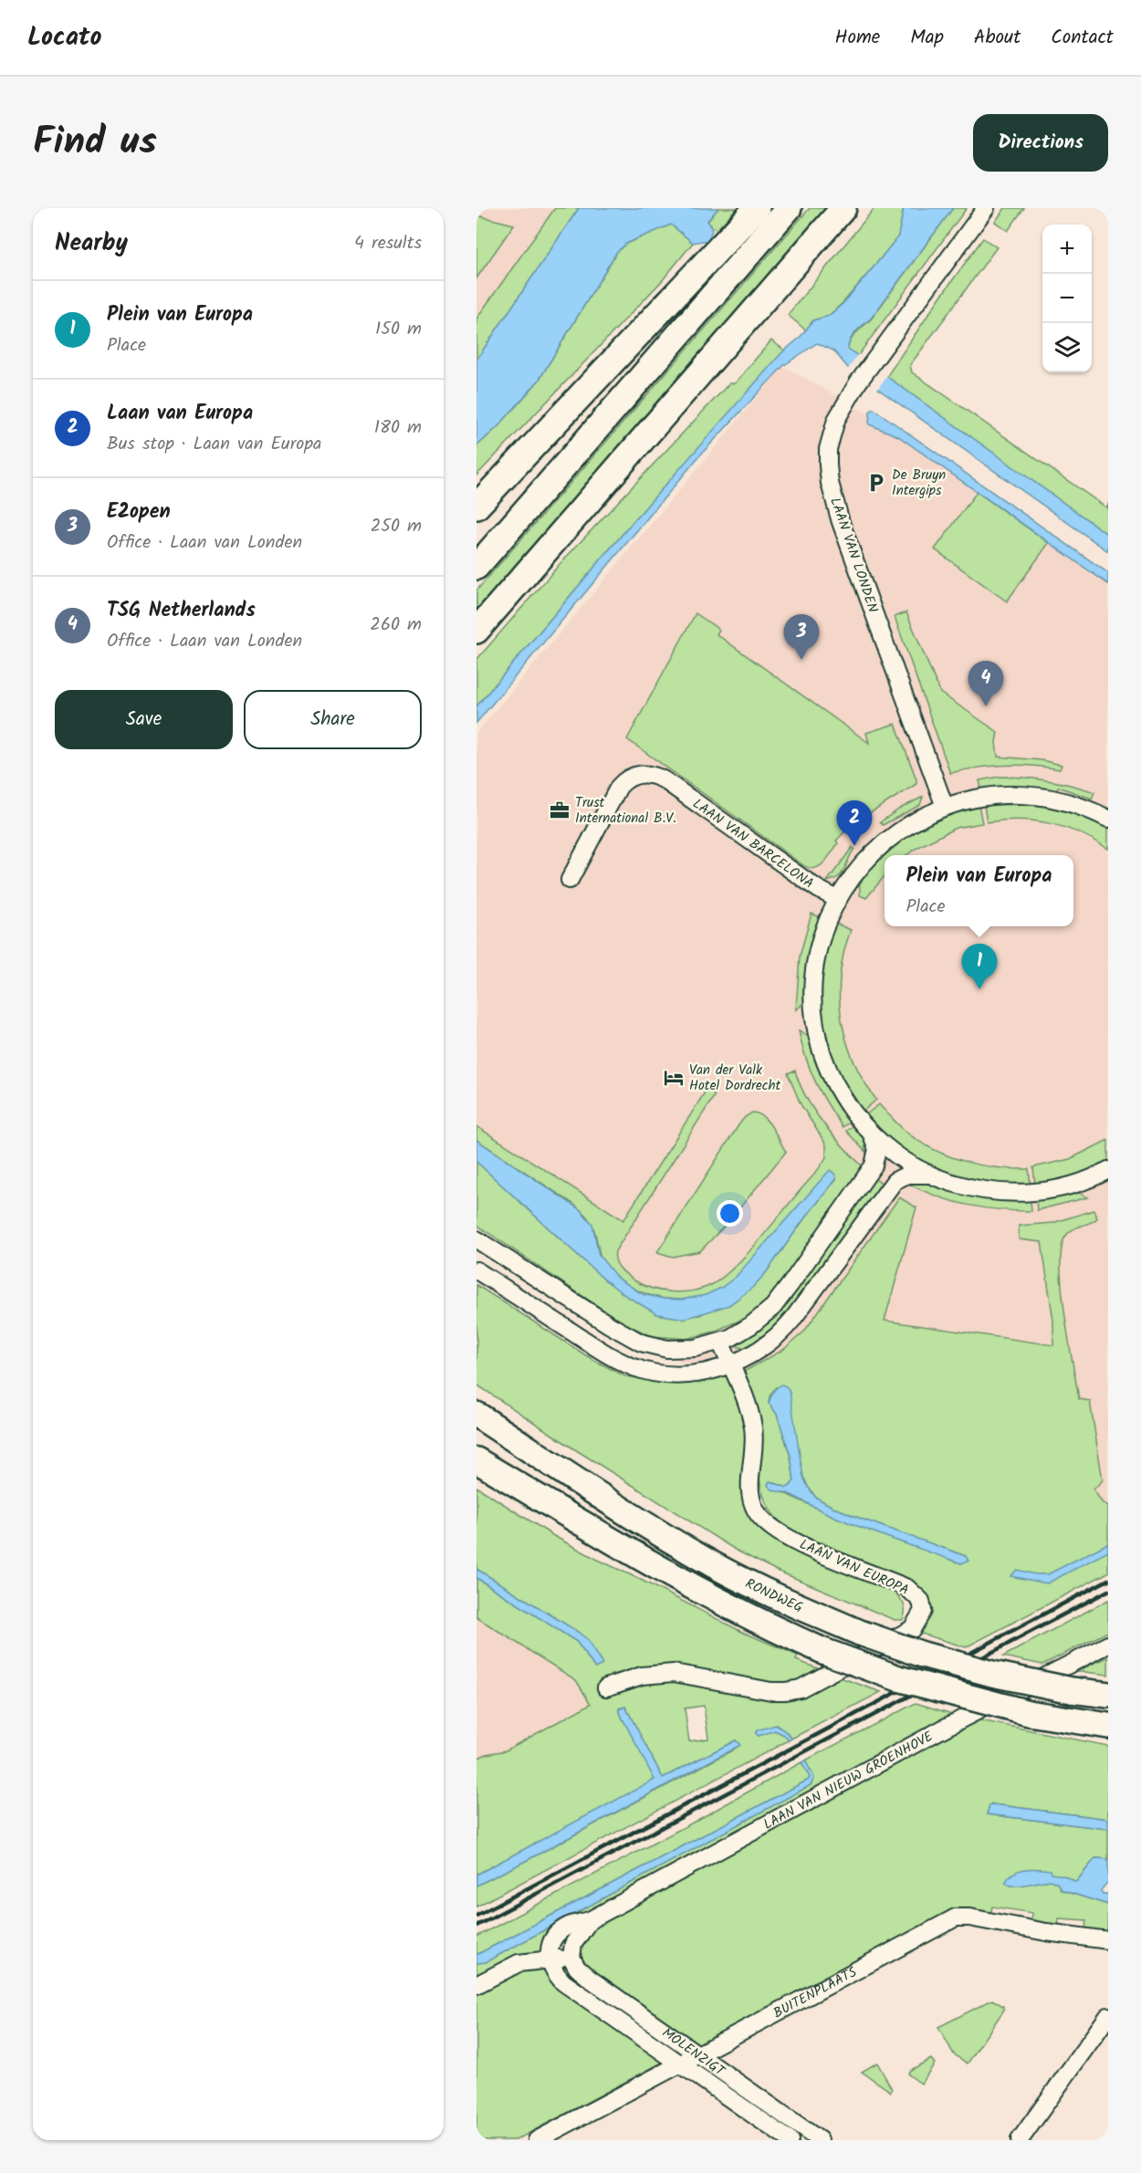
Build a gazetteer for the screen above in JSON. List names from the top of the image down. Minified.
{"streets":{"highway":["RONDWEG"],"street":["LAAN VAN LONDEN","LAAN VAN BARCELONA","LAAN VAN EUROPA","LAAN VAN NIEUW GROENHOVE","BUITENPLAATS","MOLENZIGT"]},"crossings":[["LAAN VAN NIEUW GROENHOVE","MOLENZIGT"],["BUITENPLAATS","MOLENZIGT"]],"places":{"parking":["De Bruyn Intergips"],"office":["Trust International B.V."],"hotel":["Van der Valk Hotel Dordrecht"]},"page":{"header":"Locato","nav":["Home","Map","About","Contact"],"title":"Find us","buttons":["Directions",["Save","Share"]],"heading":["Nearby","4 results"],"map_buttons":["+","−"],"list":[{"mark":"1","name":"Plein van Europa","note":"Place","value":"150 m"},{"mark":"2","name":"Laan van Europa","note":"Bus stop · Laan van Europa","value":"180 m"},{"mark":"3","name":"E2open","note":"Office · Laan van Londen","value":"250 m"},{"mark":"4","name":"TSG Netherlands","note":"Office · Laan van Londen","value":"260 m"}],"pins":["3","4","2","1"],"popup":["Plein van Europa","Place"]}}
